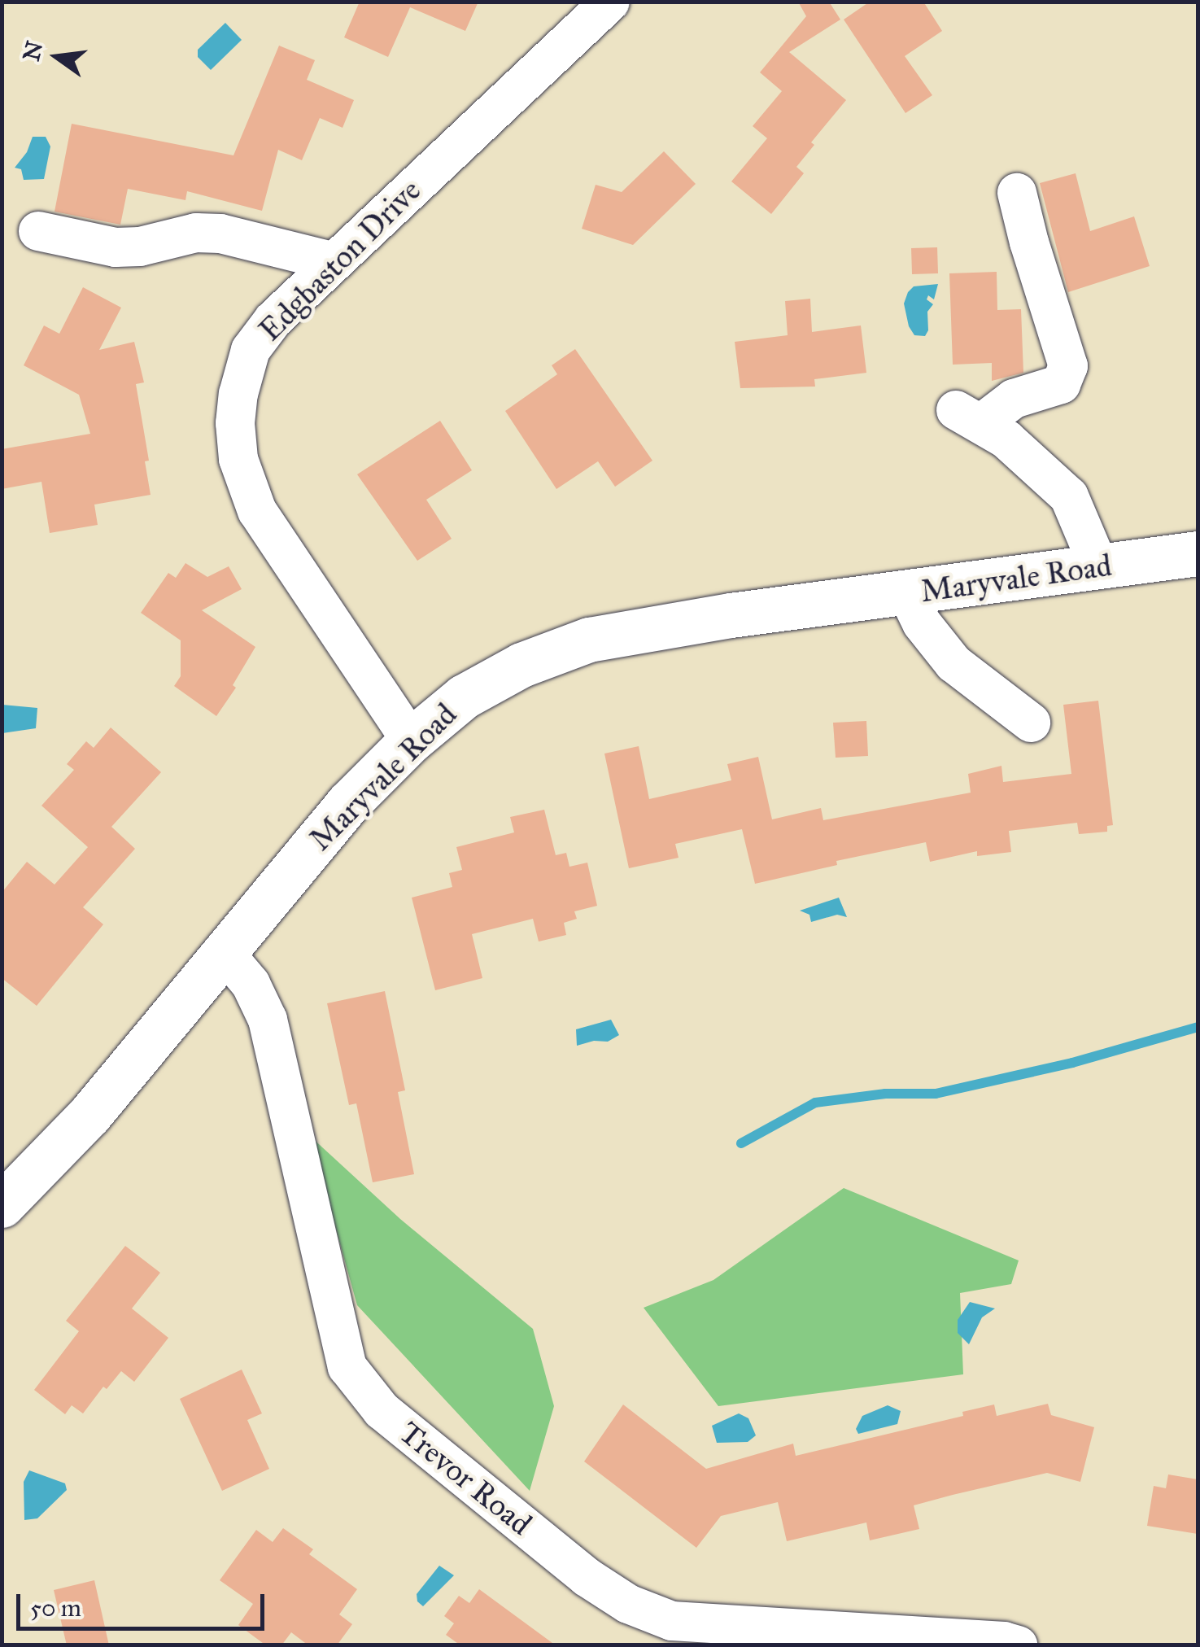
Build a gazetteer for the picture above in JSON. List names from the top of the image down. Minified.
{"streets":{"street":["Edgbaston Drive","Maryvale Road","Trevor Road"]},"crossings":[["Edgbaston Drive","Maryvale Road"],["Maryvale Road","Trevor Road"]],"scale_bar":"50 m","north":"left"}
